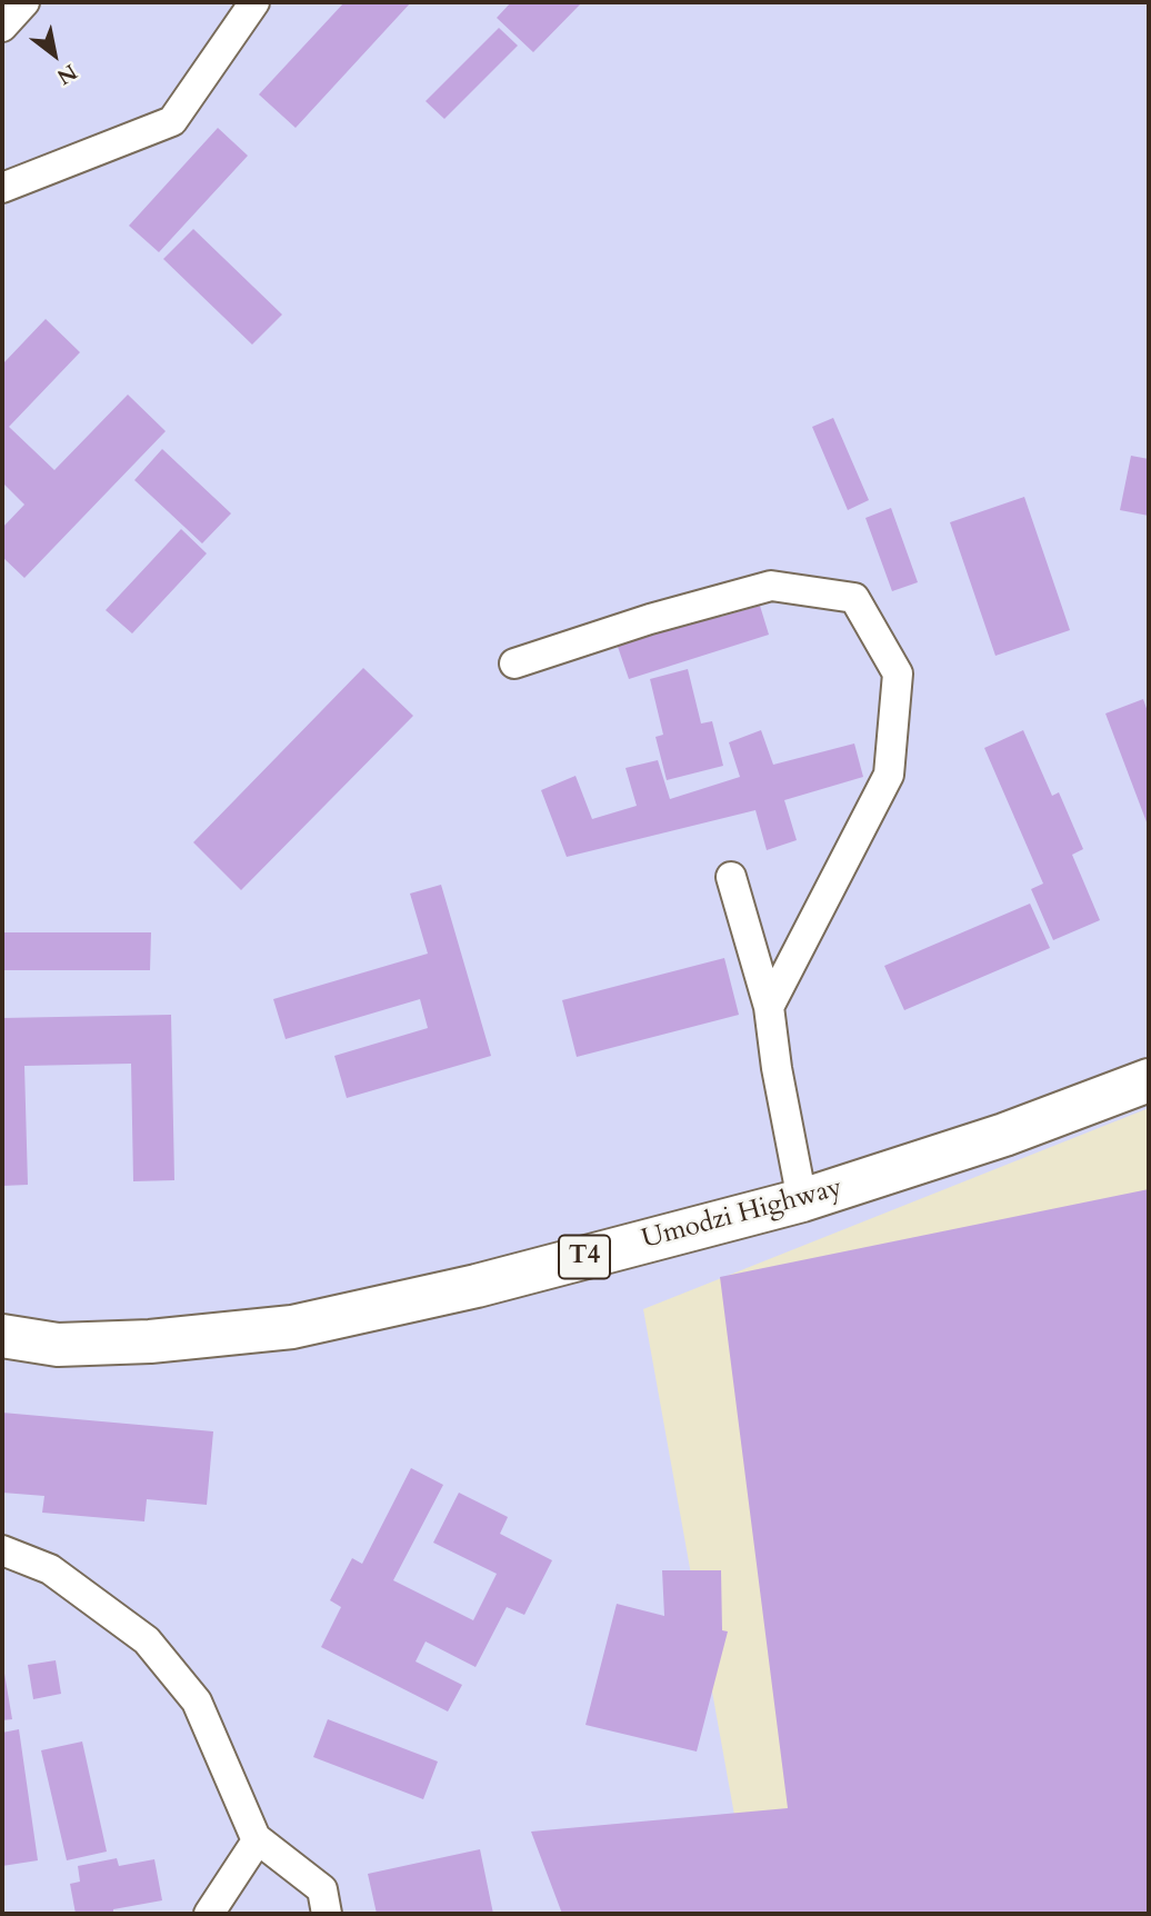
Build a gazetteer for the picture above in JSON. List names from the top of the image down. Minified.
{"streets":{"highway":["Umodzi Highway","T4"]},"north":"bottom right"}
